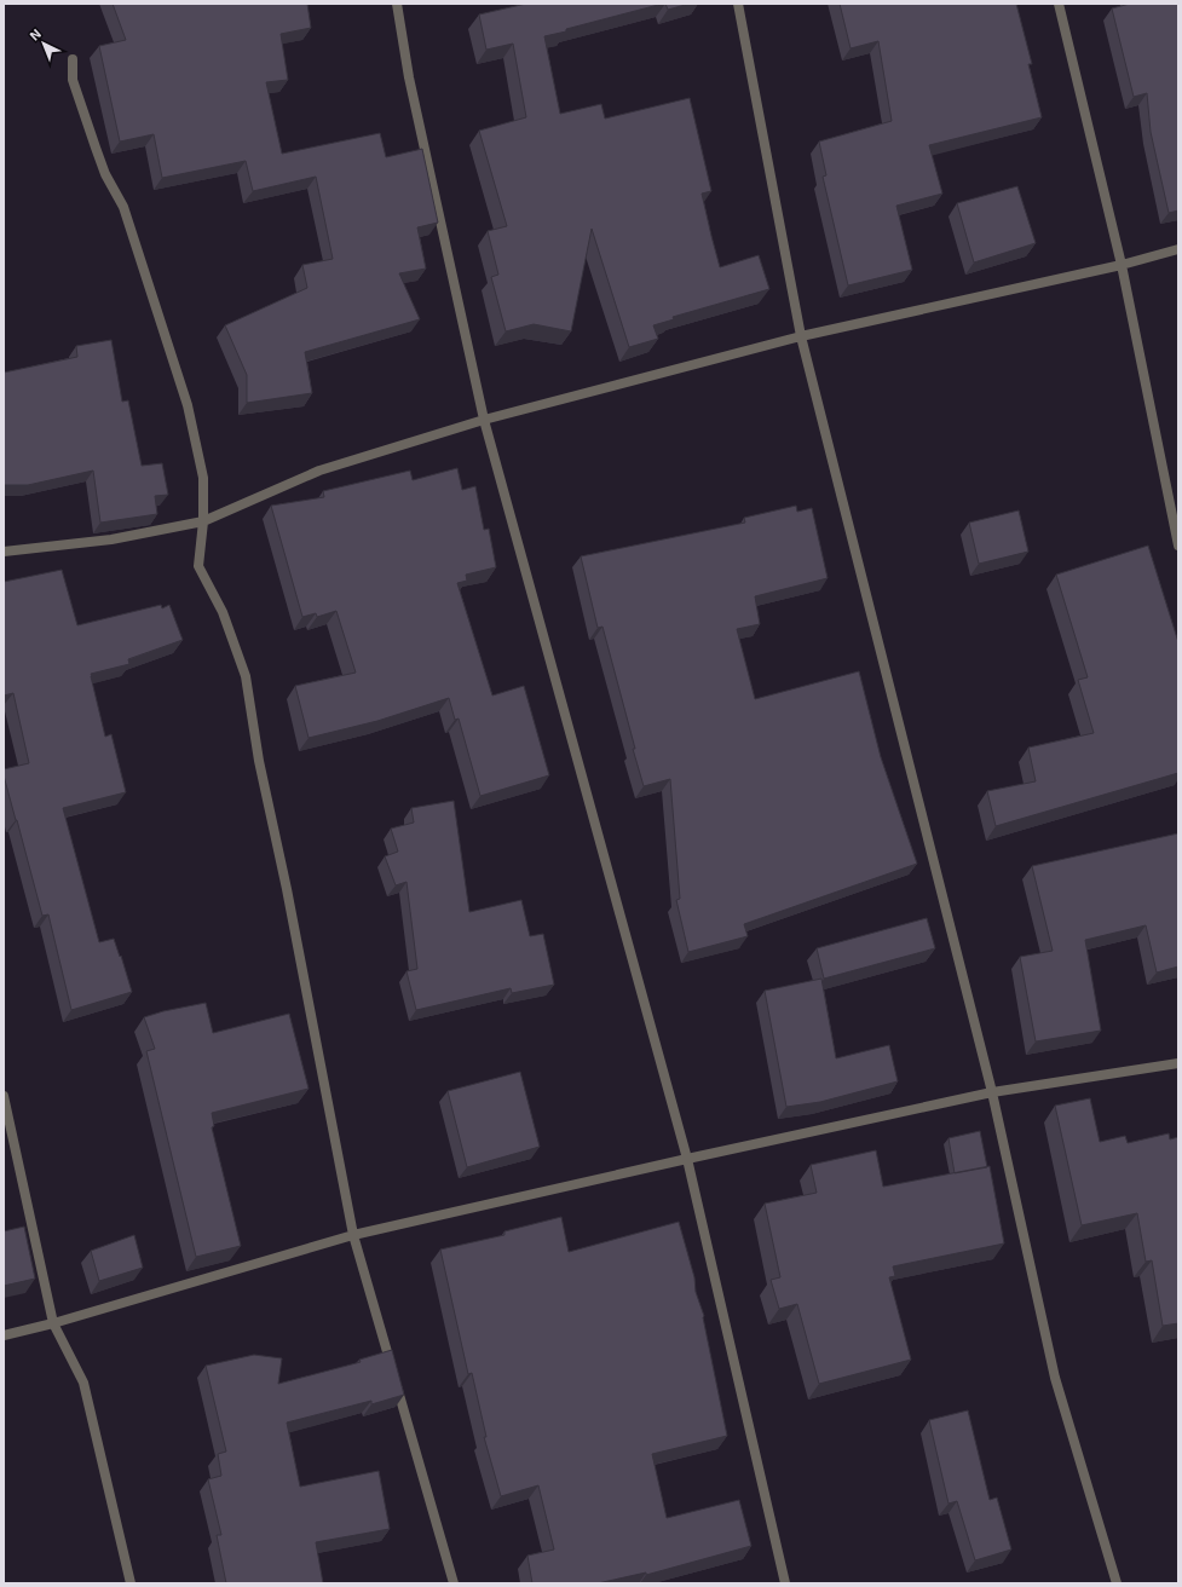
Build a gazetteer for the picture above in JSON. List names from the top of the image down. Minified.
{"north":"top left"}
